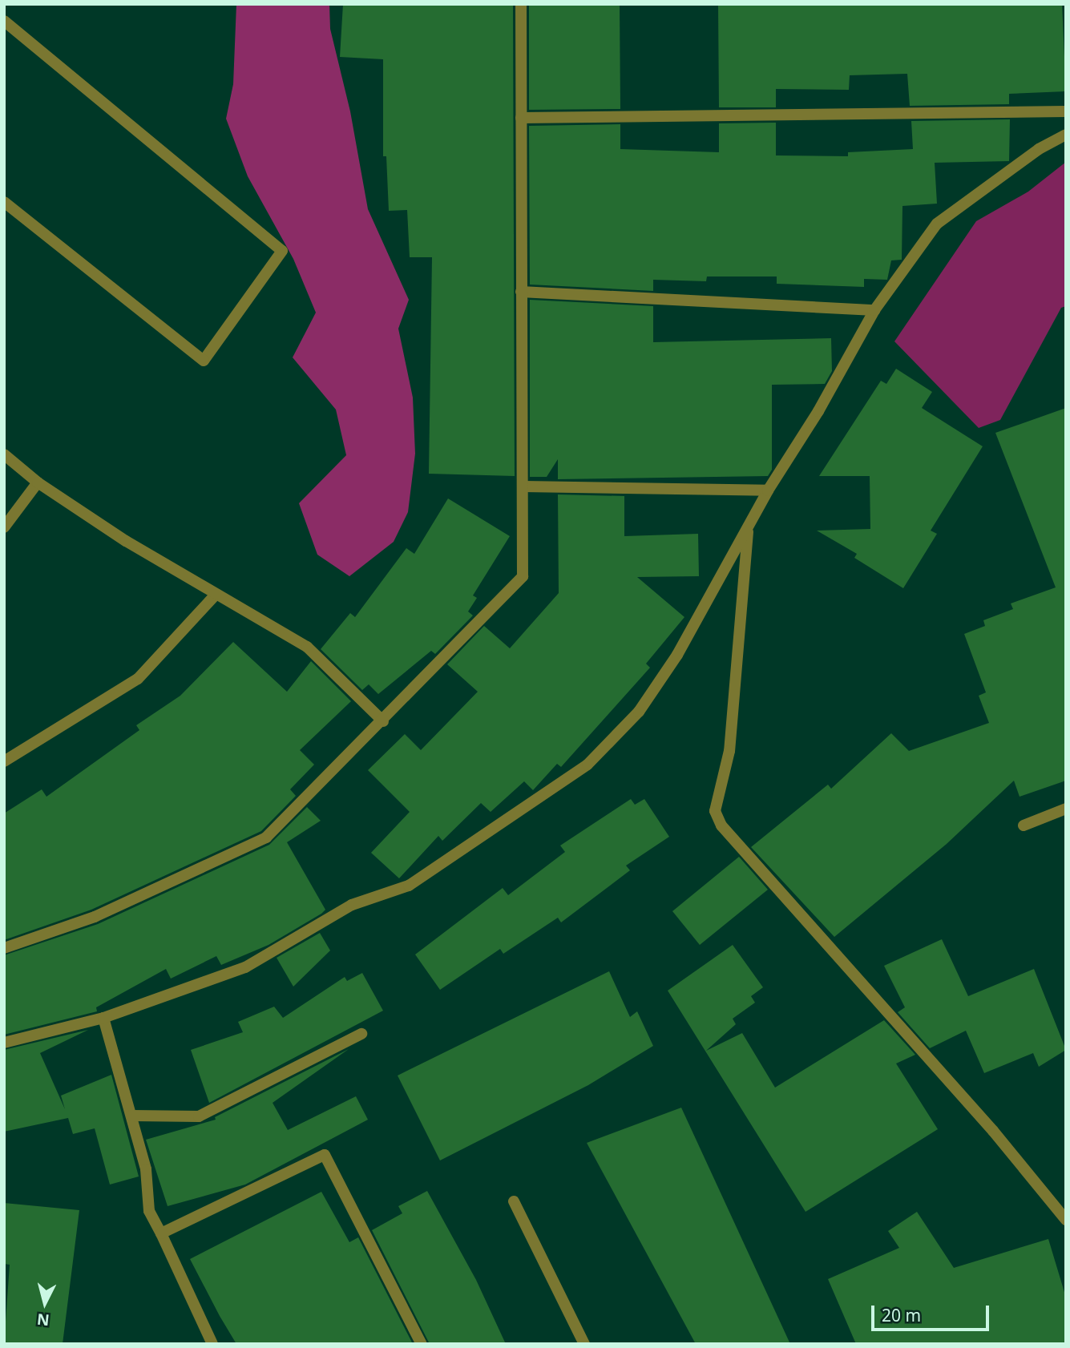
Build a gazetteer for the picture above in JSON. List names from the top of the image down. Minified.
{"scale_bar":"20 m","north":"bottom"}
